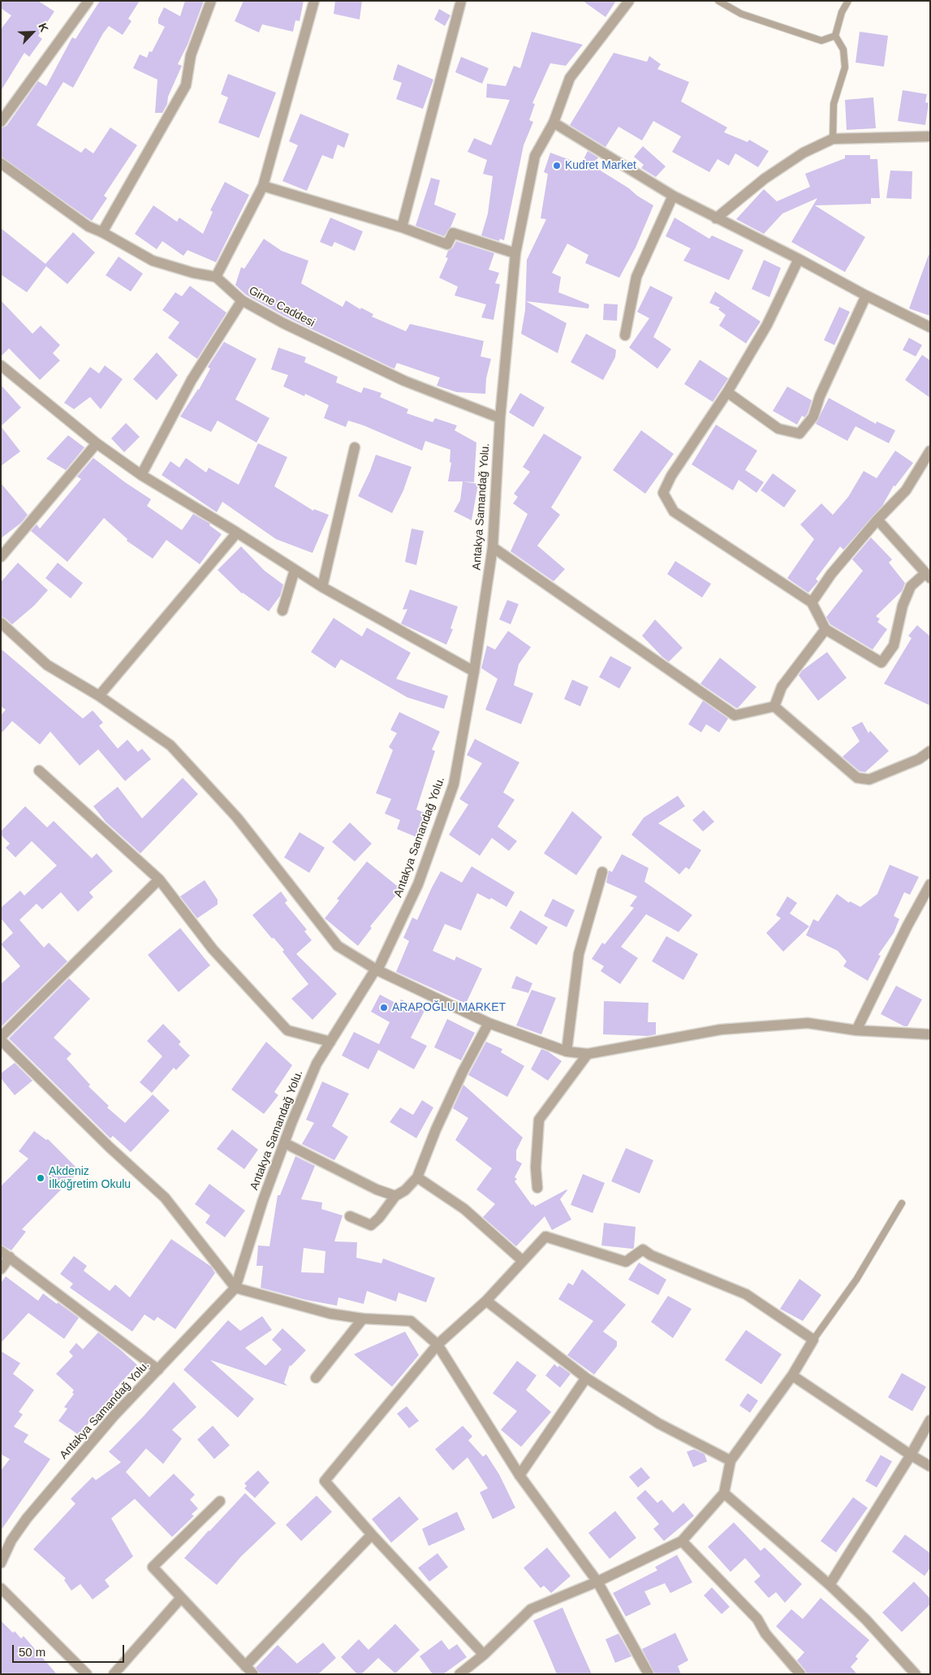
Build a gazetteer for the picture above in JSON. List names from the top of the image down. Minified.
{"streets":{"street":["Girne Caddesi","Antakya Samandağ Yolu."]},"crossings":[["Girne Caddesi","Antakya Samandağ Yolu."]],"places":["Kudret Market","ARAPOĞLU MARKET","Akdeniz İlköğretim Okulu"],"scale_bar":"50 m","north":"top right"}
